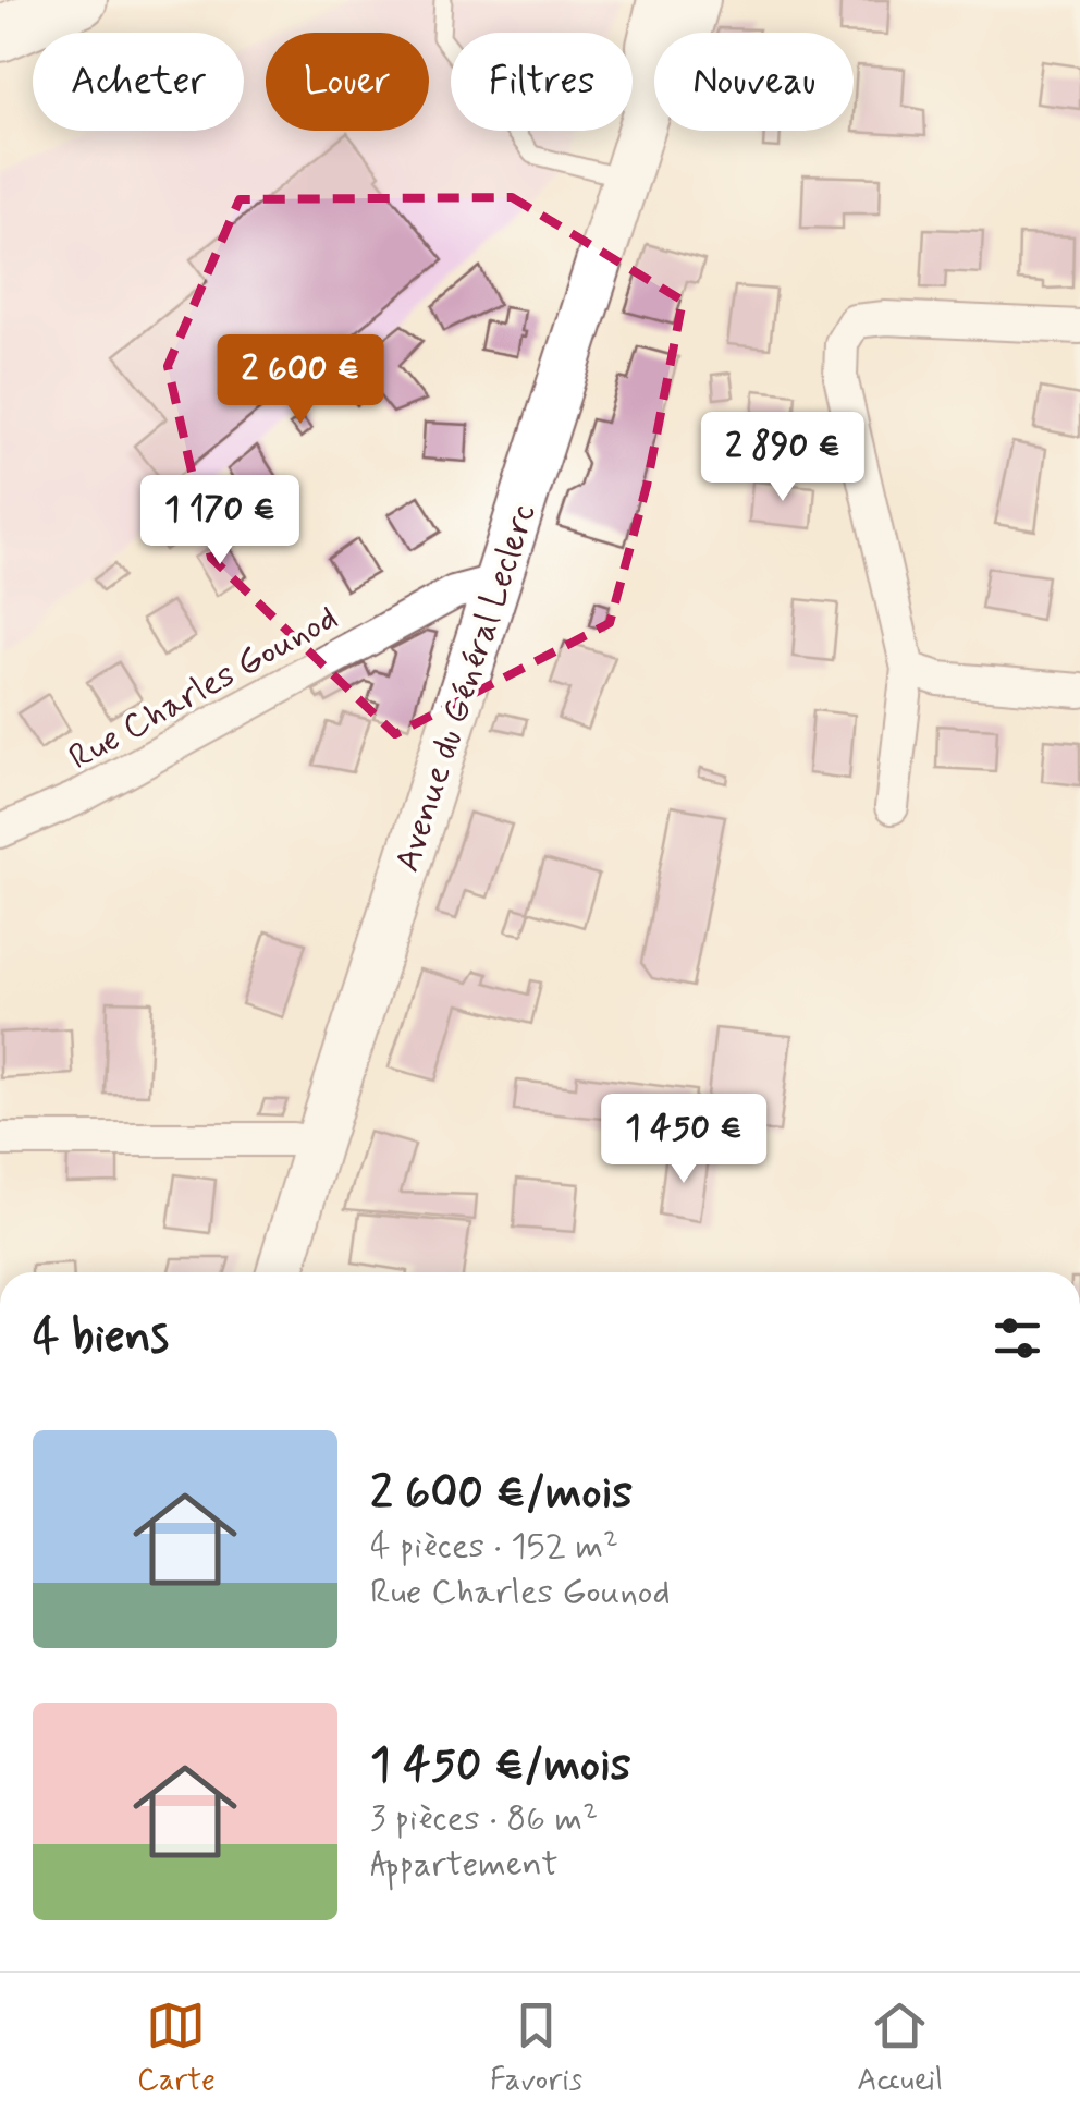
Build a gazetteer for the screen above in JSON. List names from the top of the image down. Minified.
{"streets":{"main road":["Avenue du Général Leclerc"],"street":["Rue Charles Gounod"]},"crossings":[["Rue Charles Gounod","Avenue du Général Leclerc"]],"page":{"chip":["Acheter","Louer","Filtres","Nouveau"],"price":["2 600 €","2 890 €","1 170 €","1 450 €"],"heading":"4 biens","list":[{"name":"2 600 €/mois","note":"4 pièces · 152 m² · Rue Charles Gounod"},{"name":"1 450 €/mois","note":"3 pièces · 86 m² · Appartement"}],"tabs":["Carte","Favoris","Accueil"]}}
